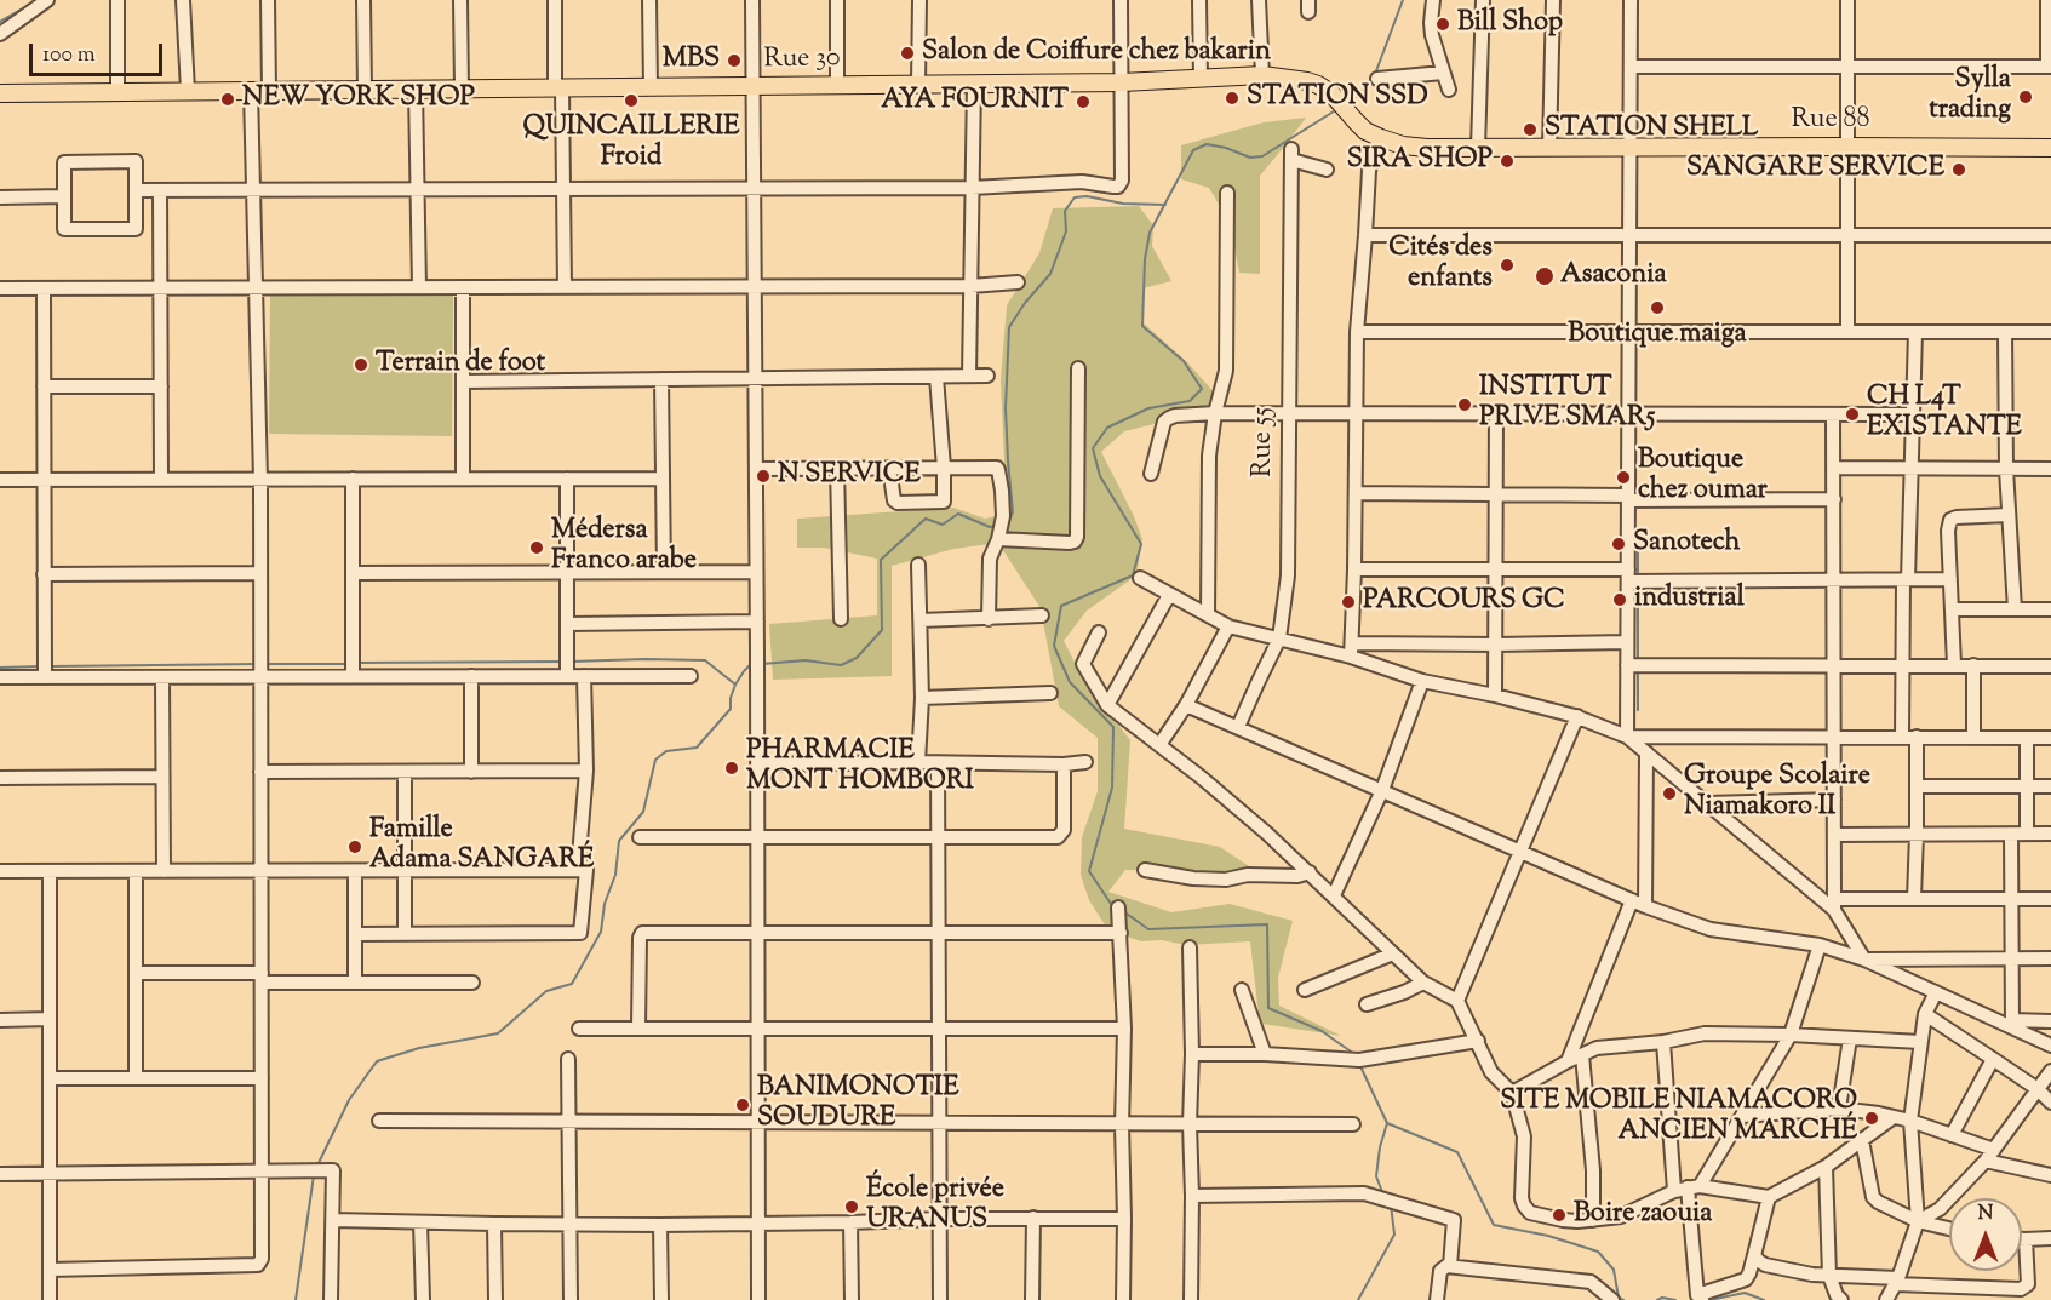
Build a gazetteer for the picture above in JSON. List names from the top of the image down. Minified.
{"streets":{"main road":["Rue 30","Rue 88"],"street":["Rue 55"]},"crossings":[["Rue 30","Rue 88"]],"places":["Bill Shop","Salon de Coiffure chez bakarin","MBS","Sylla trading","STATION SSD","NEW YORK SHOP","QUINCAILLERIE Froid","AYA FOURNIT","STATION SHELL","SIRA SHOP","SANGARE SERVICE","Cités des enfants","Asaconia","Boutique maiga","Terrain de foot","INSTITUT PRIVE SMAR5","CH L4T EXISTANTE","N SERVICE","Boutique chez oumar","Sanotech","Médersa Franco arabe","industrial","PARCOURS GC","PHARMACIE MONT HOMBORI","Groupe Scolaire Niamakoro II","Famille Adama SANGARÉ","BANIMONOTIE SOUDURE","SITE MOBILE NIAMACORO ANCIEN MARCHÉ","École privée URANUS","Boire zaouia"],"scale_bar":"100 m","north":"top"}
